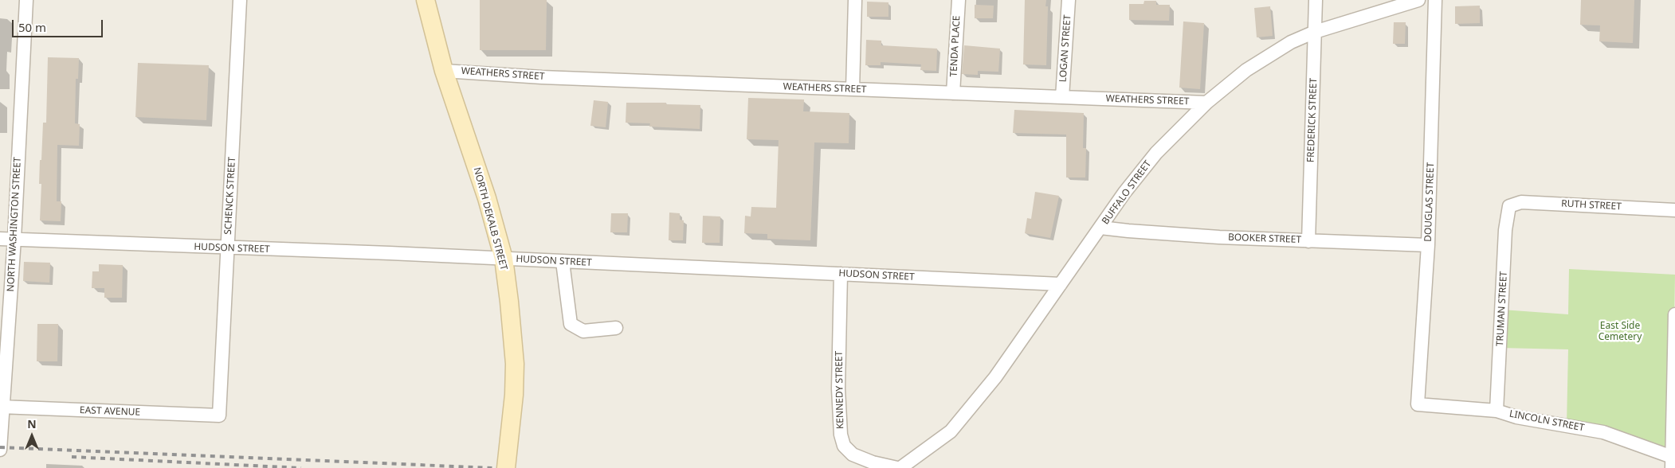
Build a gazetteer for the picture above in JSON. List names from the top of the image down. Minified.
{"streets":{"main road":["NORTH DEKALB STREET"],"street":["TENDA PLACE","LOGAN STREET","WEATHERS STREET","FREDERICK STREET","BUFFALO STREET","SCHENCK STREET","DOUGLAS STREET","RUTH STREET","NORTH WASHINGTON STREET","BOOKER STREET","HUDSON STREET","TRUMAN STREET","KENNEDY STREET","EAST AVENUE","LINCOLN STREET"]},"crossings":[["TENDA PLACE","WEATHERS STREET"],["LOGAN STREET","WEATHERS STREET"],["WEATHERS STREET","BUFFALO STREET"],["WEATHERS STREET","NORTH DEKALB STREET"],["FREDERICK STREET","BUFFALO STREET"],["FREDERICK STREET","BOOKER STREET"],["BUFFALO STREET","BOOKER STREET"],["BUFFALO STREET","HUDSON STREET"],["BUFFALO STREET","KENNEDY STREET"],["SCHENCK STREET","HUDSON STREET"],["SCHENCK STREET","EAST AVENUE"],["DOUGLAS STREET","BOOKER STREET"],["DOUGLAS STREET","LINCOLN STREET"],["RUTH STREET","TRUMAN STREET"],["NORTH DEKALB STREET","HUDSON STREET"],["NORTH WASHINGTON STREET","HUDSON STREET"],["NORTH WASHINGTON STREET","EAST AVENUE"],["HUDSON STREET","KENNEDY STREET"],["TRUMAN STREET","LINCOLN STREET"]],"parks":["East Side Cemetery"],"scale_bar":"50 m","north":"top"}
